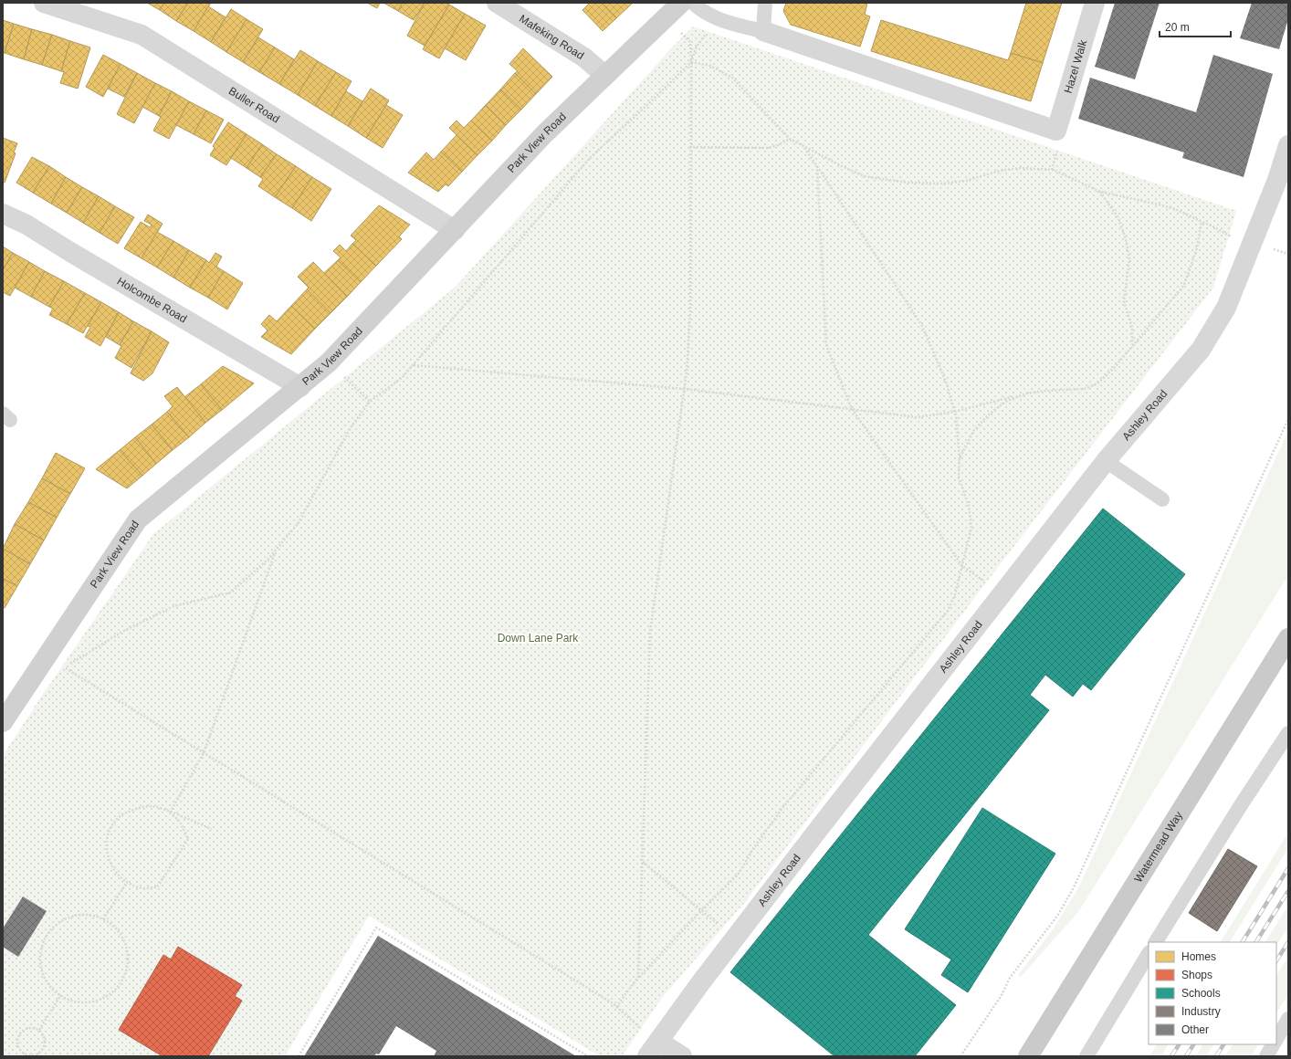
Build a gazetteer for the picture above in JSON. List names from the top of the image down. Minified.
{"streets":{"main road":["Watermead Way"],"street":["Mafeking Road","Hazel Walk","Buller Road","Park View Road","Holcombe Road","Ashley Road"]},"crossings":[["Mafeking Road","Park View Road"],["Buller Road","Park View Road"],["Park View Road","Holcombe Road"]],"parks":["Down Lane Park"],"legend":["Homes","Shops","Schools","Industry","Other"],"scale_bar":"20 m"}
